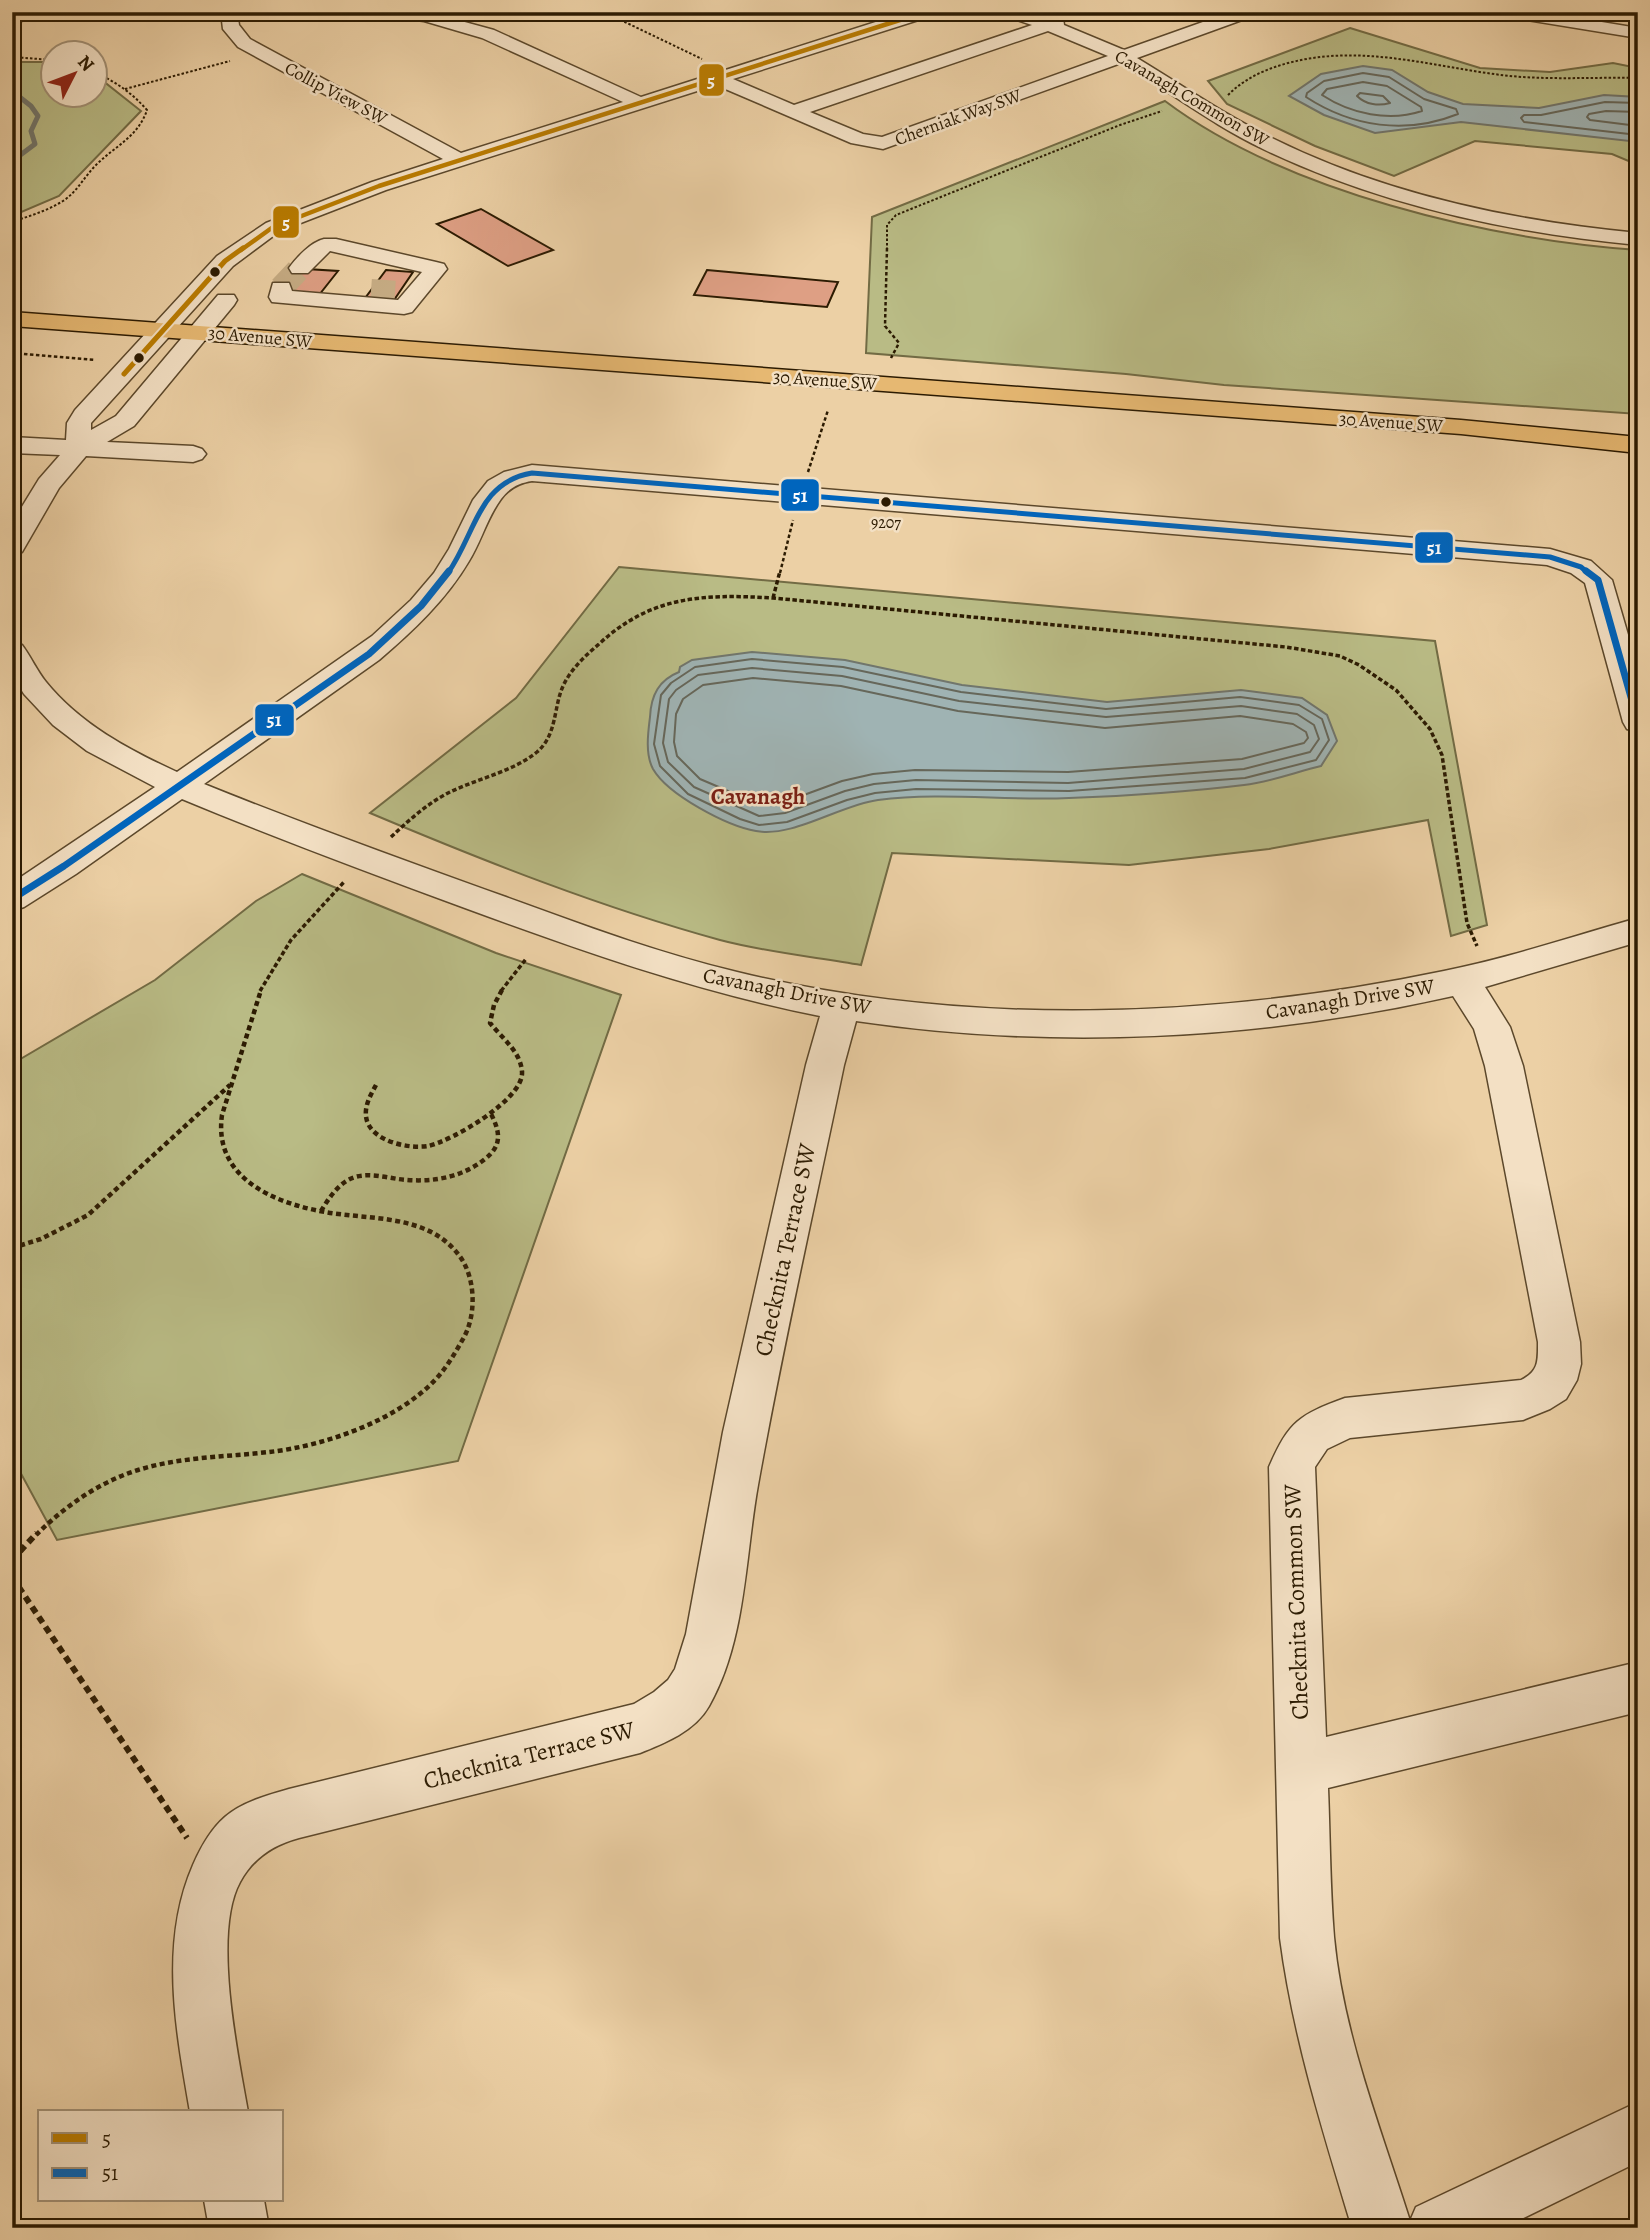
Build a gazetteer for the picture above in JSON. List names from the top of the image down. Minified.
{"streets":{"main road":["30 Avenue SW"],"street":["Collip View SW","Cavanagh Common SW","Cherniak Way SW","Cavanagh Drive SW","Checknita Terrace SW","Checknita Common SW"]},"crossings":[["Cavanagh Common SW","Cherniak Way SW"],["Cavanagh Drive SW","Checknita Terrace SW"],["Cavanagh Drive SW","Checknita Common SW"]],"districts":["Cavanagh"],"places":["9207"],"lines":["transit line 5","transit line 51"],"legend":["5","51"],"north":"top right"}
